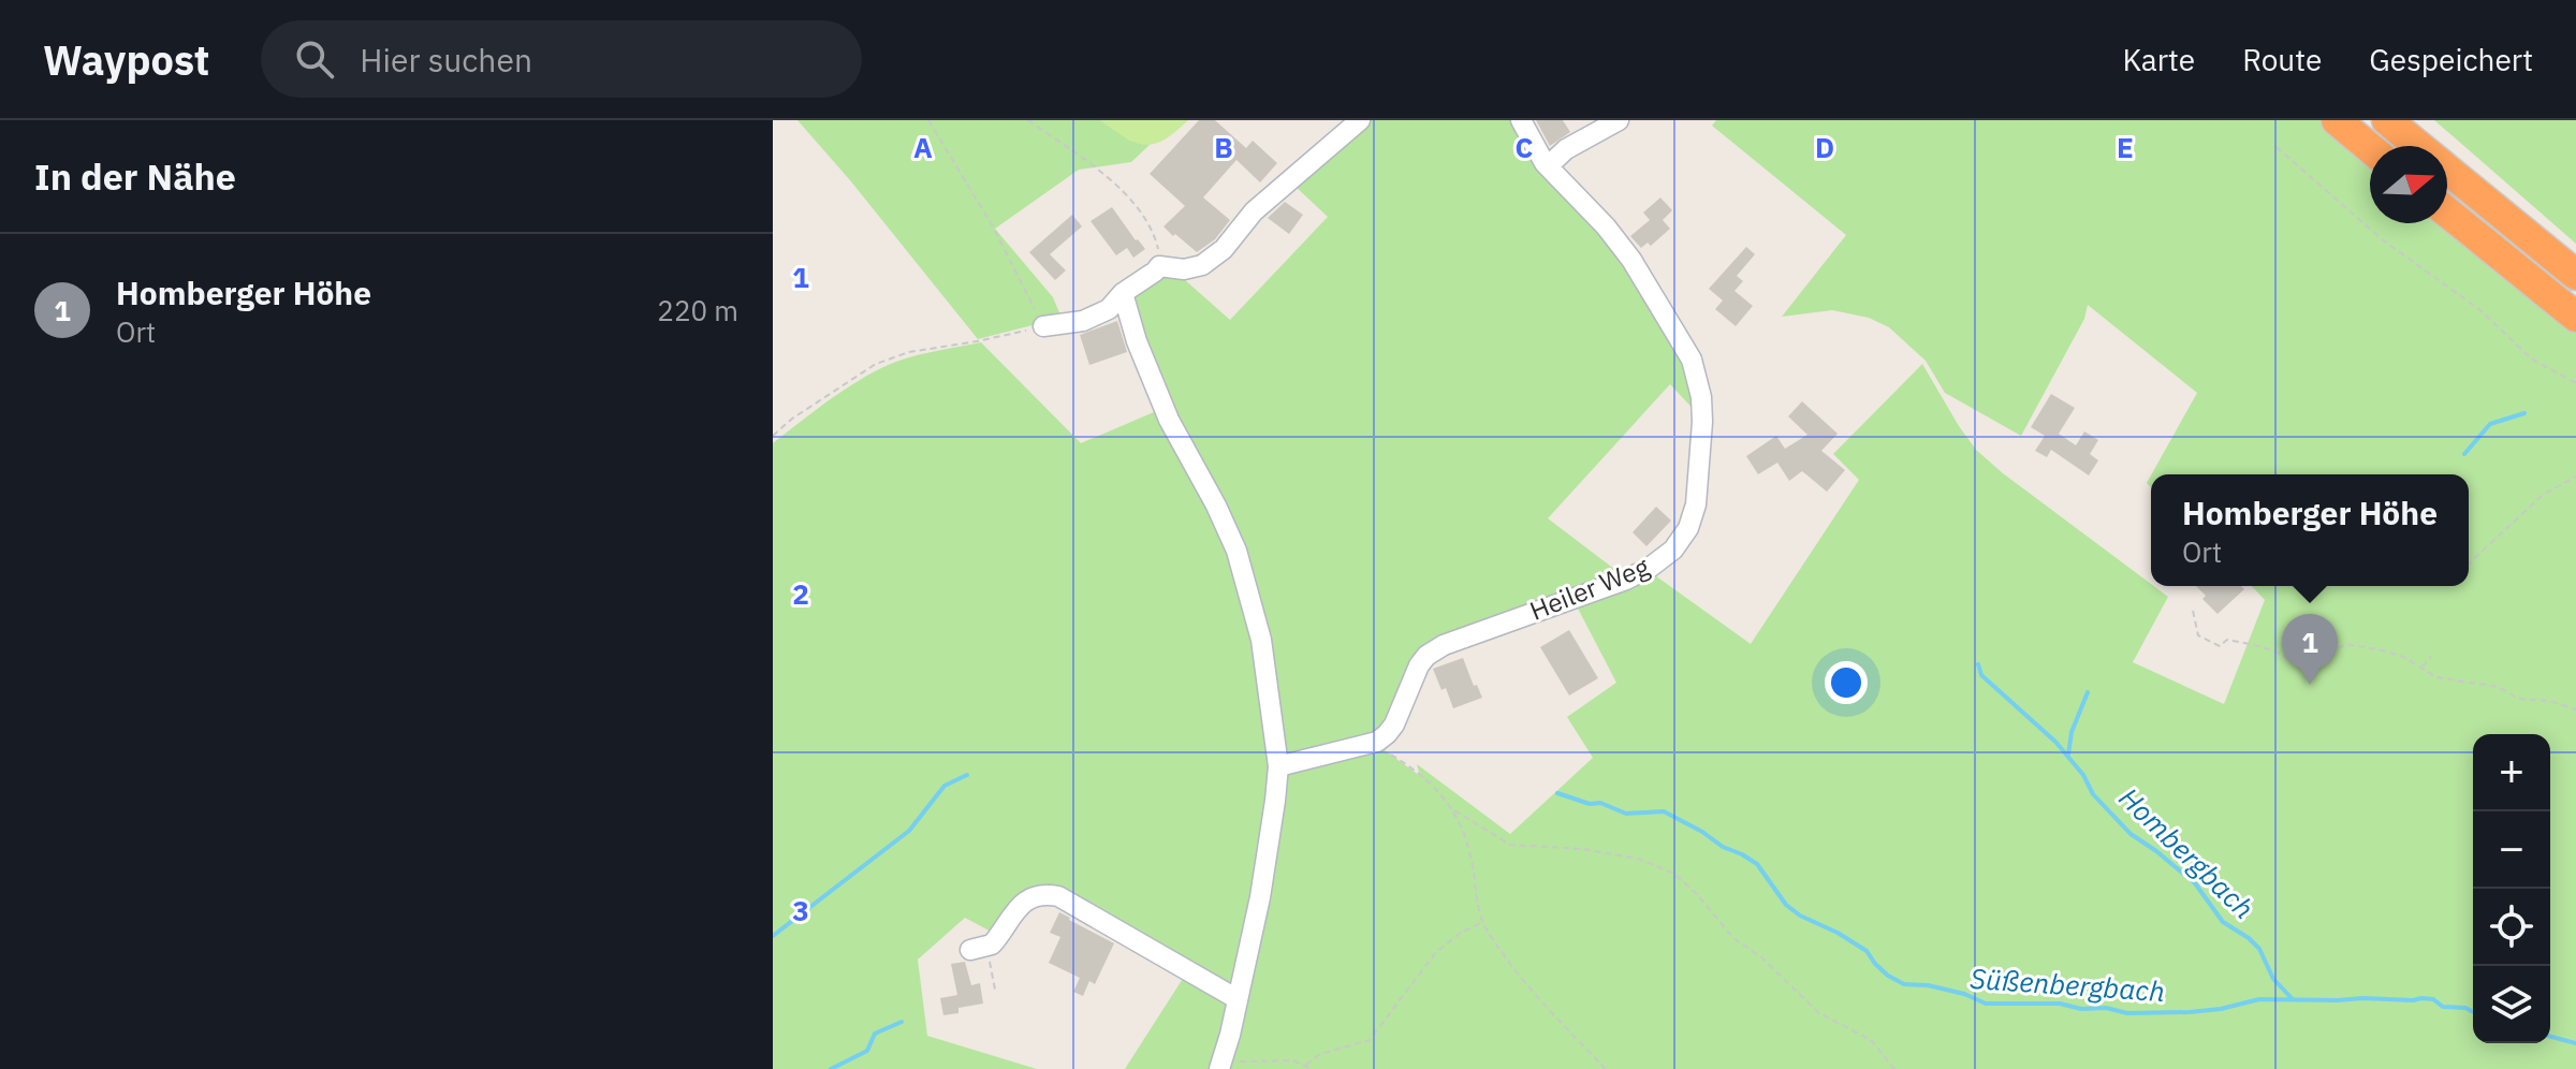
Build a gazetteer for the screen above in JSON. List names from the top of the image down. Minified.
{"streets":{"street":["Heiler Weg"]},"water":["Hombergbach","Süßenbergbach"],"north":"right","page":{"header":"Waypost","search":"Hier suchen","nav":["Karte","Route","Gespeichert"],"heading":"In der Nähe","list":[{"mark":"1","name":"Homberger Höhe","note":"Ort","value":"220 m"}],"popup":["Homberger Höhe","Ort"],"pins":"1","map_buttons":["+","−"]},"grid":{"columns":["A","B","C","D","E"],"rows":["1","2","3"]}}
